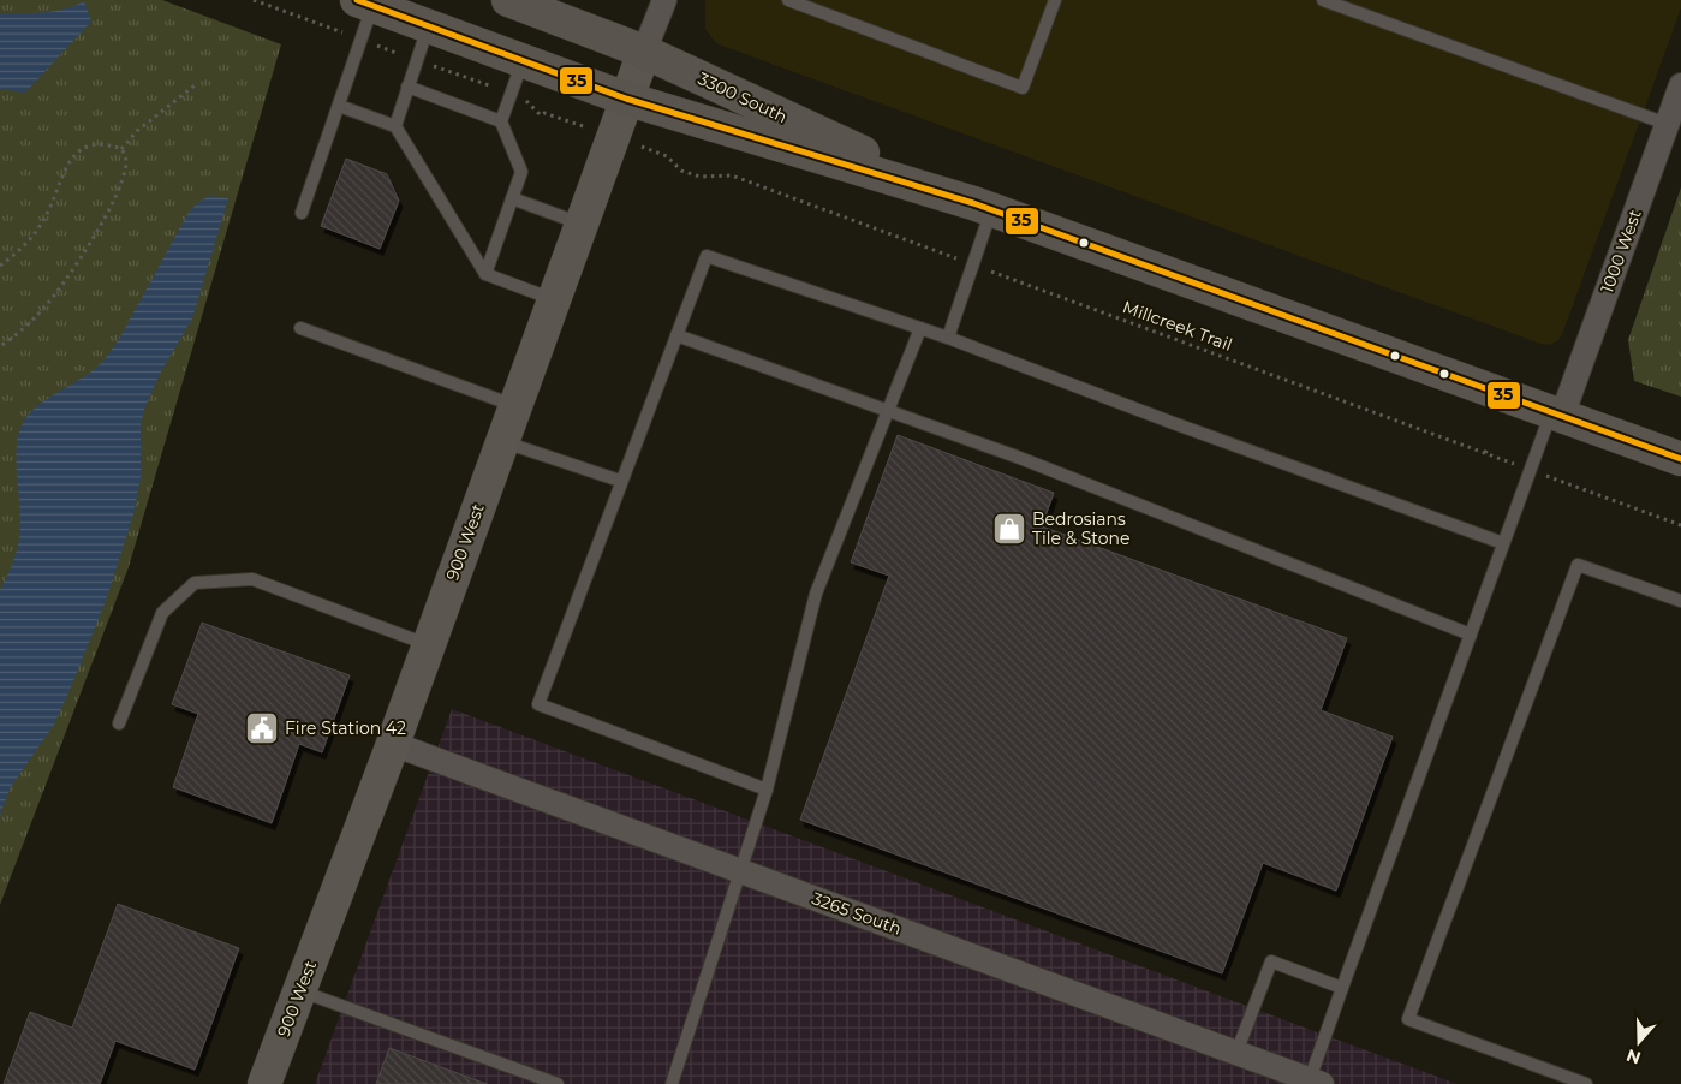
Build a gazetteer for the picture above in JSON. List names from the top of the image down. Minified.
{"streets":{"main road":["3300 South","900 West"],"street":["1000 West","3265 South"],"path":["Millcreek Trail"]},"crossings":[["3300 South","1000 West"],["3300 South","900 West"],["900 West","3265 South"]],"places":{"shop":["Bedrosians Tile & Stone"],"public building":["Fire Station 42"]},"lines":["transit line 35"],"north":"bottom"}
